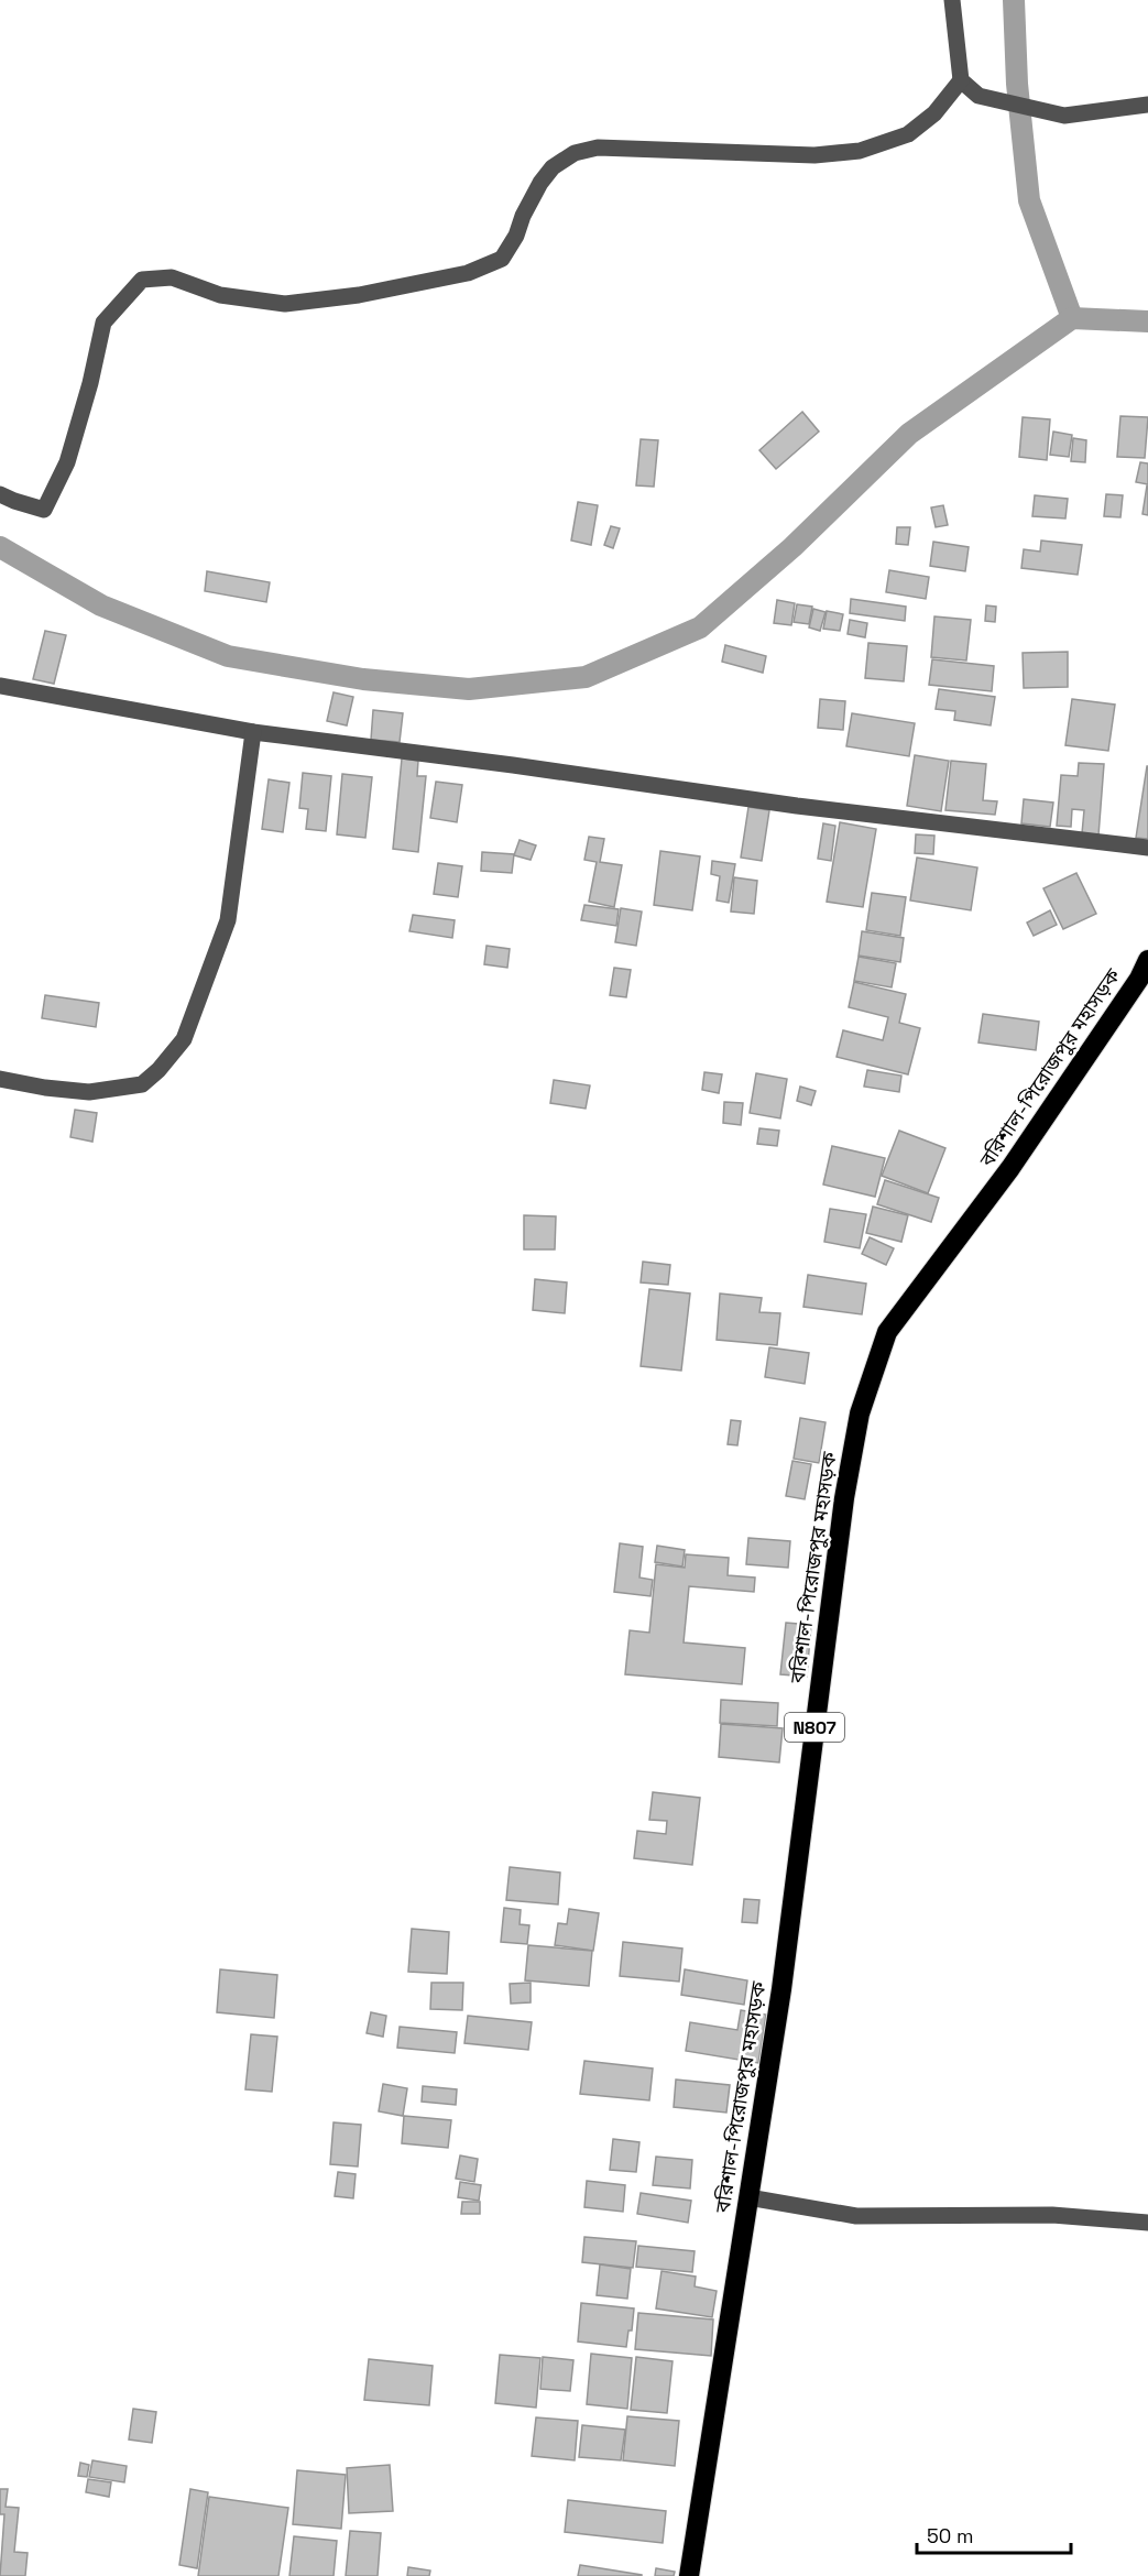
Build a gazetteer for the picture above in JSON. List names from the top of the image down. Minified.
{"streets":{"highway":["বরিশাল-পিরোজপুর মহাসড়ক","N807"]},"scale_bar":"50 m"}
